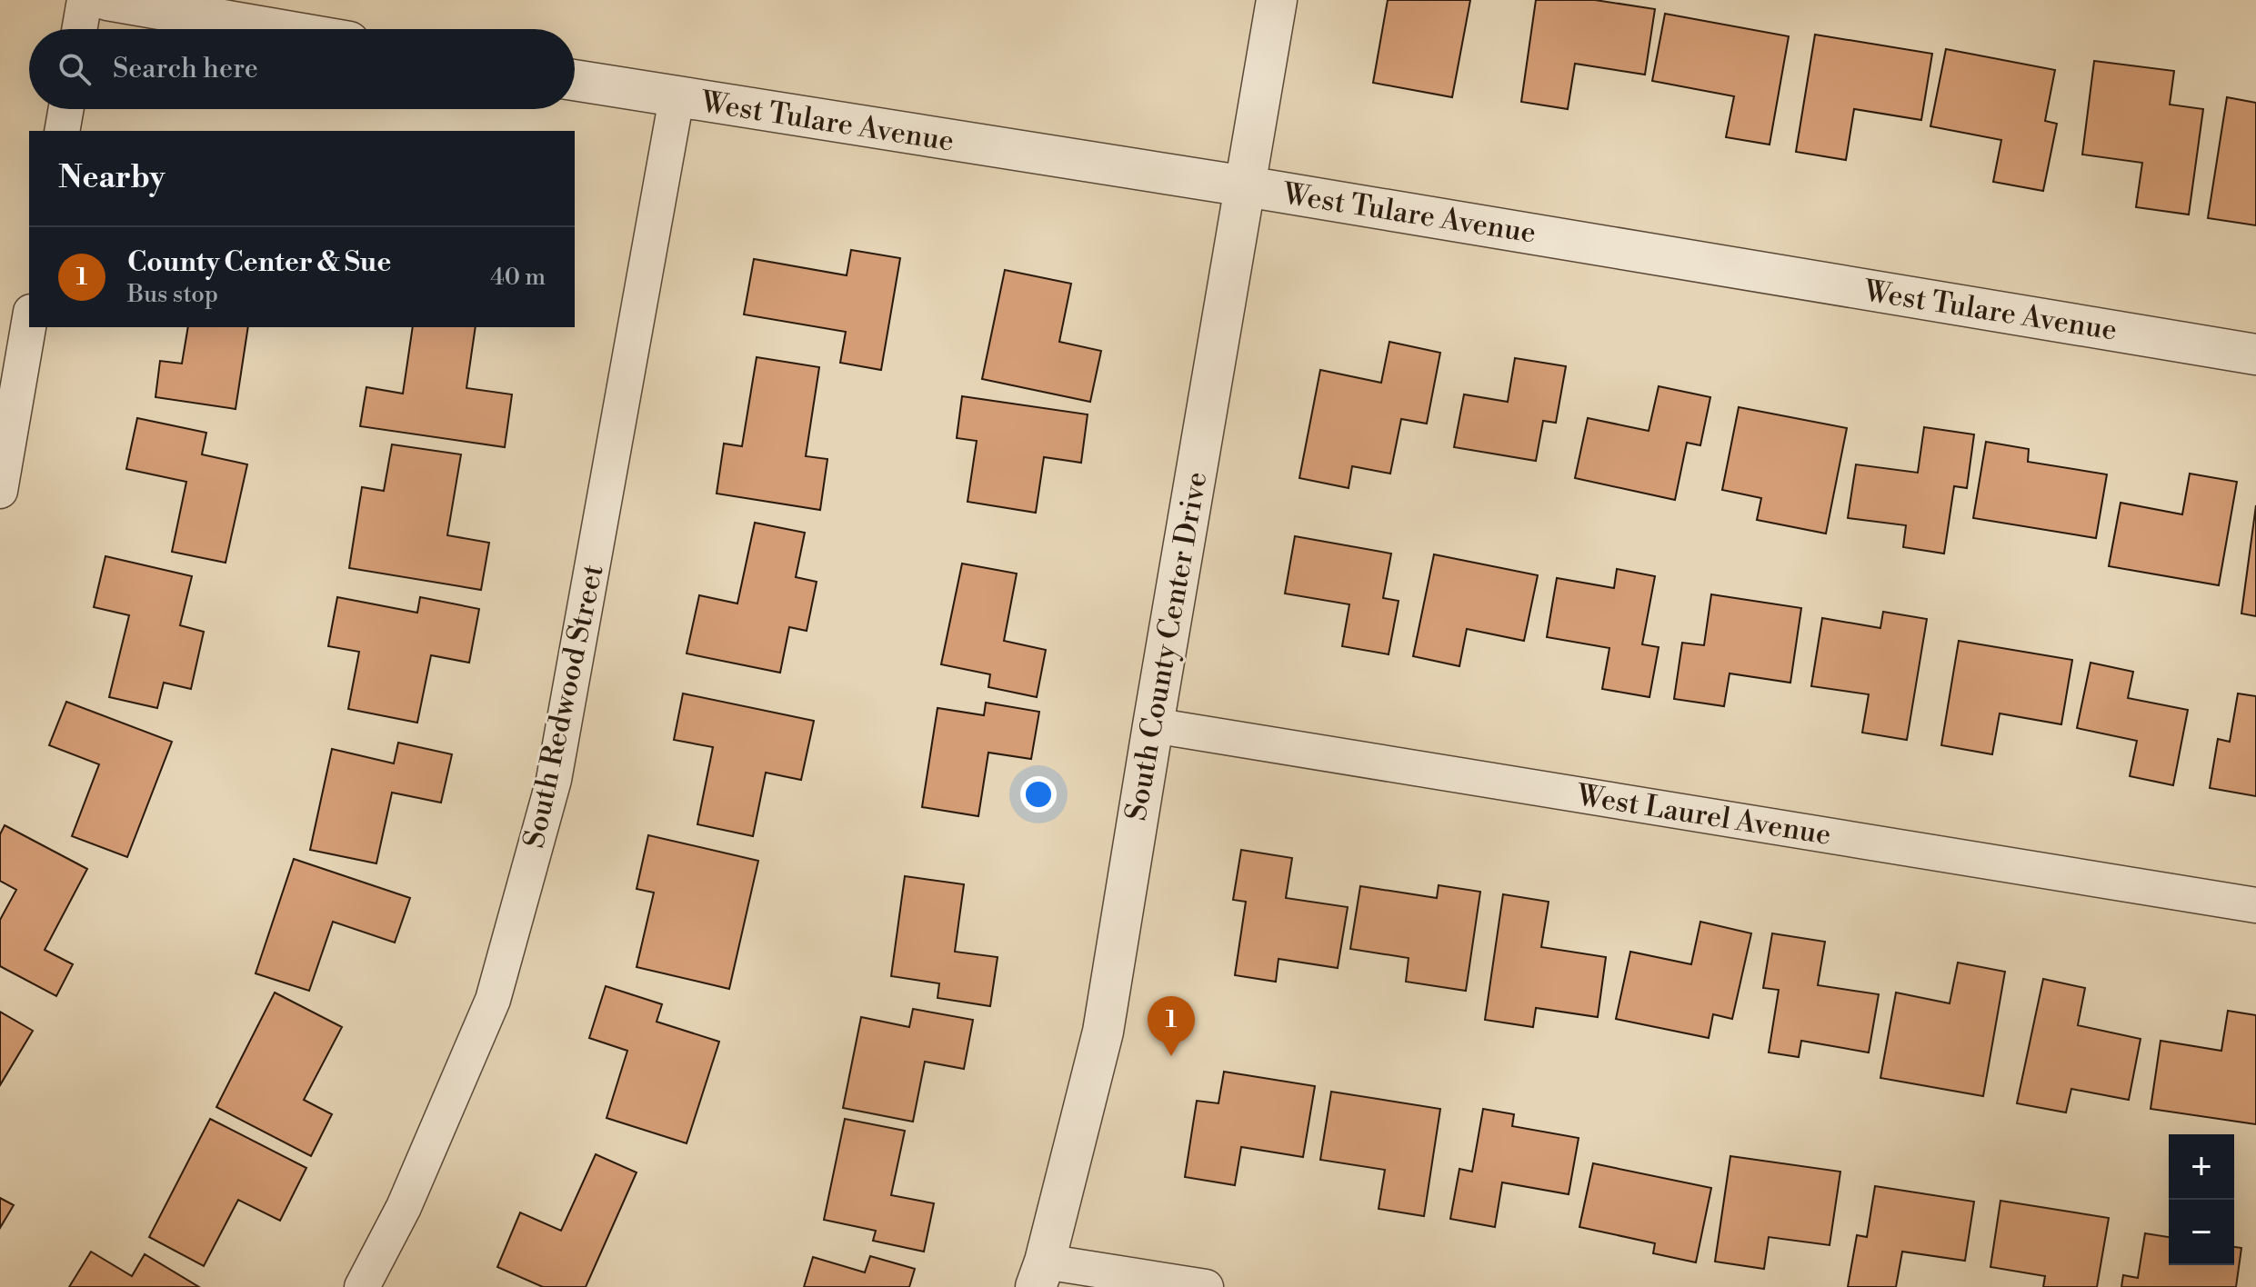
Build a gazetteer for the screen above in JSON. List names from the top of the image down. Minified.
{"streets":{"street":["West Tulare Avenue","South County Center Drive","South Redwood Street","West Laurel Avenue"]},"crossings":[["West Tulare Avenue","South County Center Drive"],["West Tulare Avenue","South Redwood Street"],["South County Center Drive","West Laurel Avenue"]],"page":{"search":"Search here","heading":"Nearby","list":[{"mark":"1","name":"County Center & Sue","note":"Bus stop","value":"40 m"}],"pins":"1","map_buttons":["+","−"]}}
